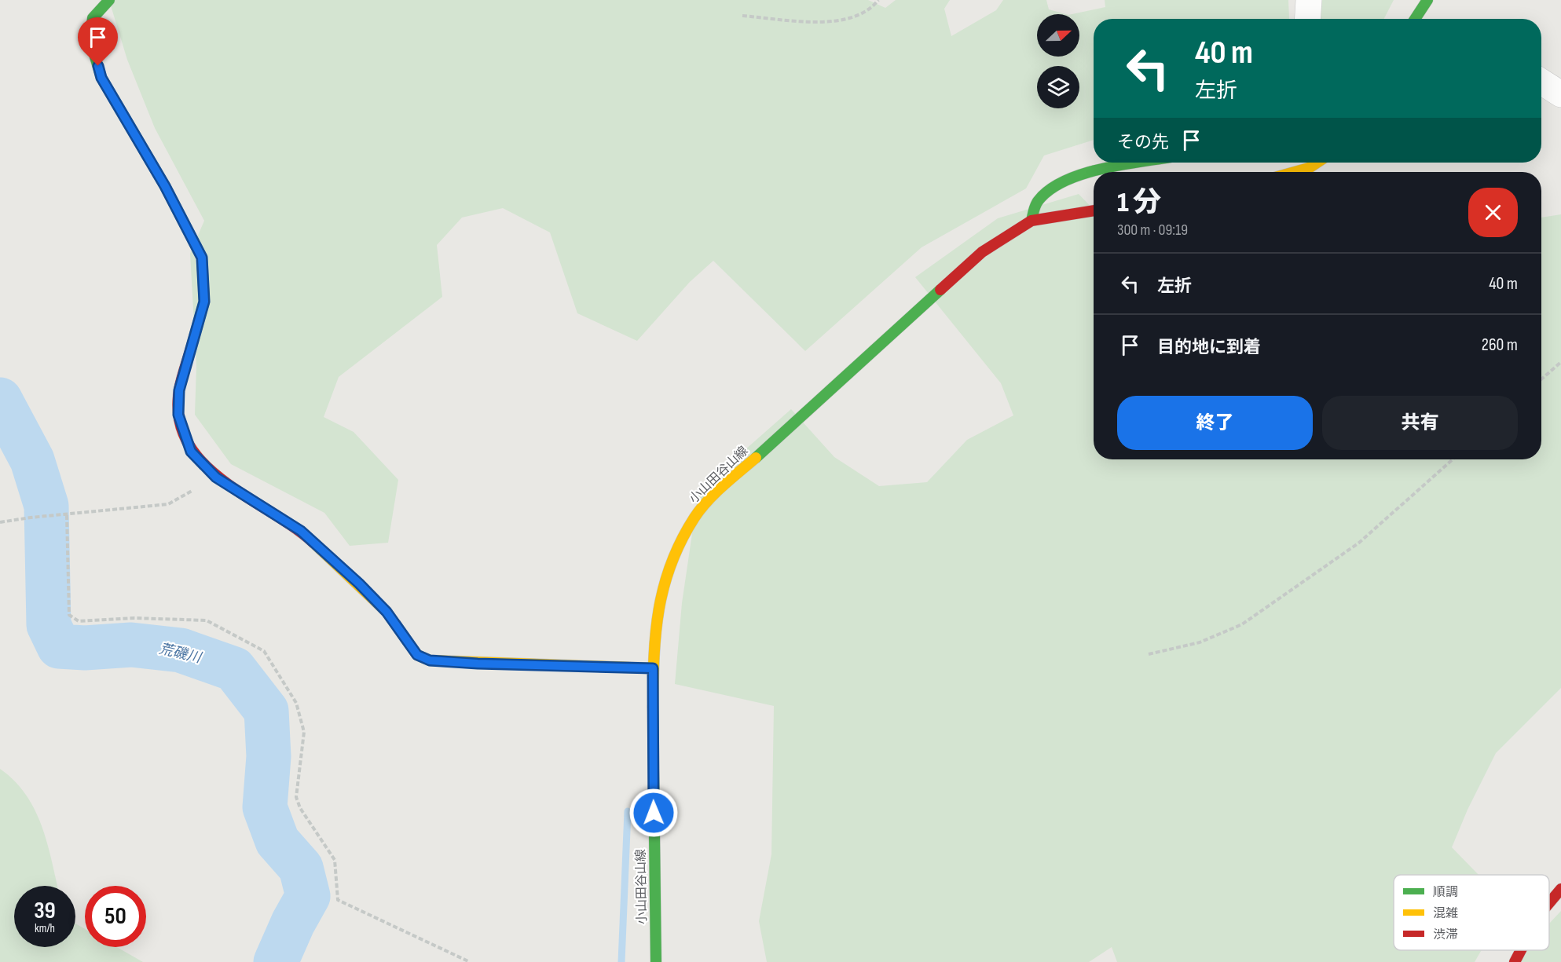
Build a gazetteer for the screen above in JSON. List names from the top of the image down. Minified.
{"streets":{"street":["小山田谷山線"]},"water":["荒磯川"],"legend":["順調","混雑","渋滞"],"north":"right","page":{"turn":["40 m","左折"],"then":"その先","heading":["1 分","300 m · 09:19"],"list":[{"name":"左折","value":"40 m"},{"name":"目的地に到着","value":"260 m"}],"buttons":["終了","共有"],"speed":"39 km/h","limit":"50"}}
